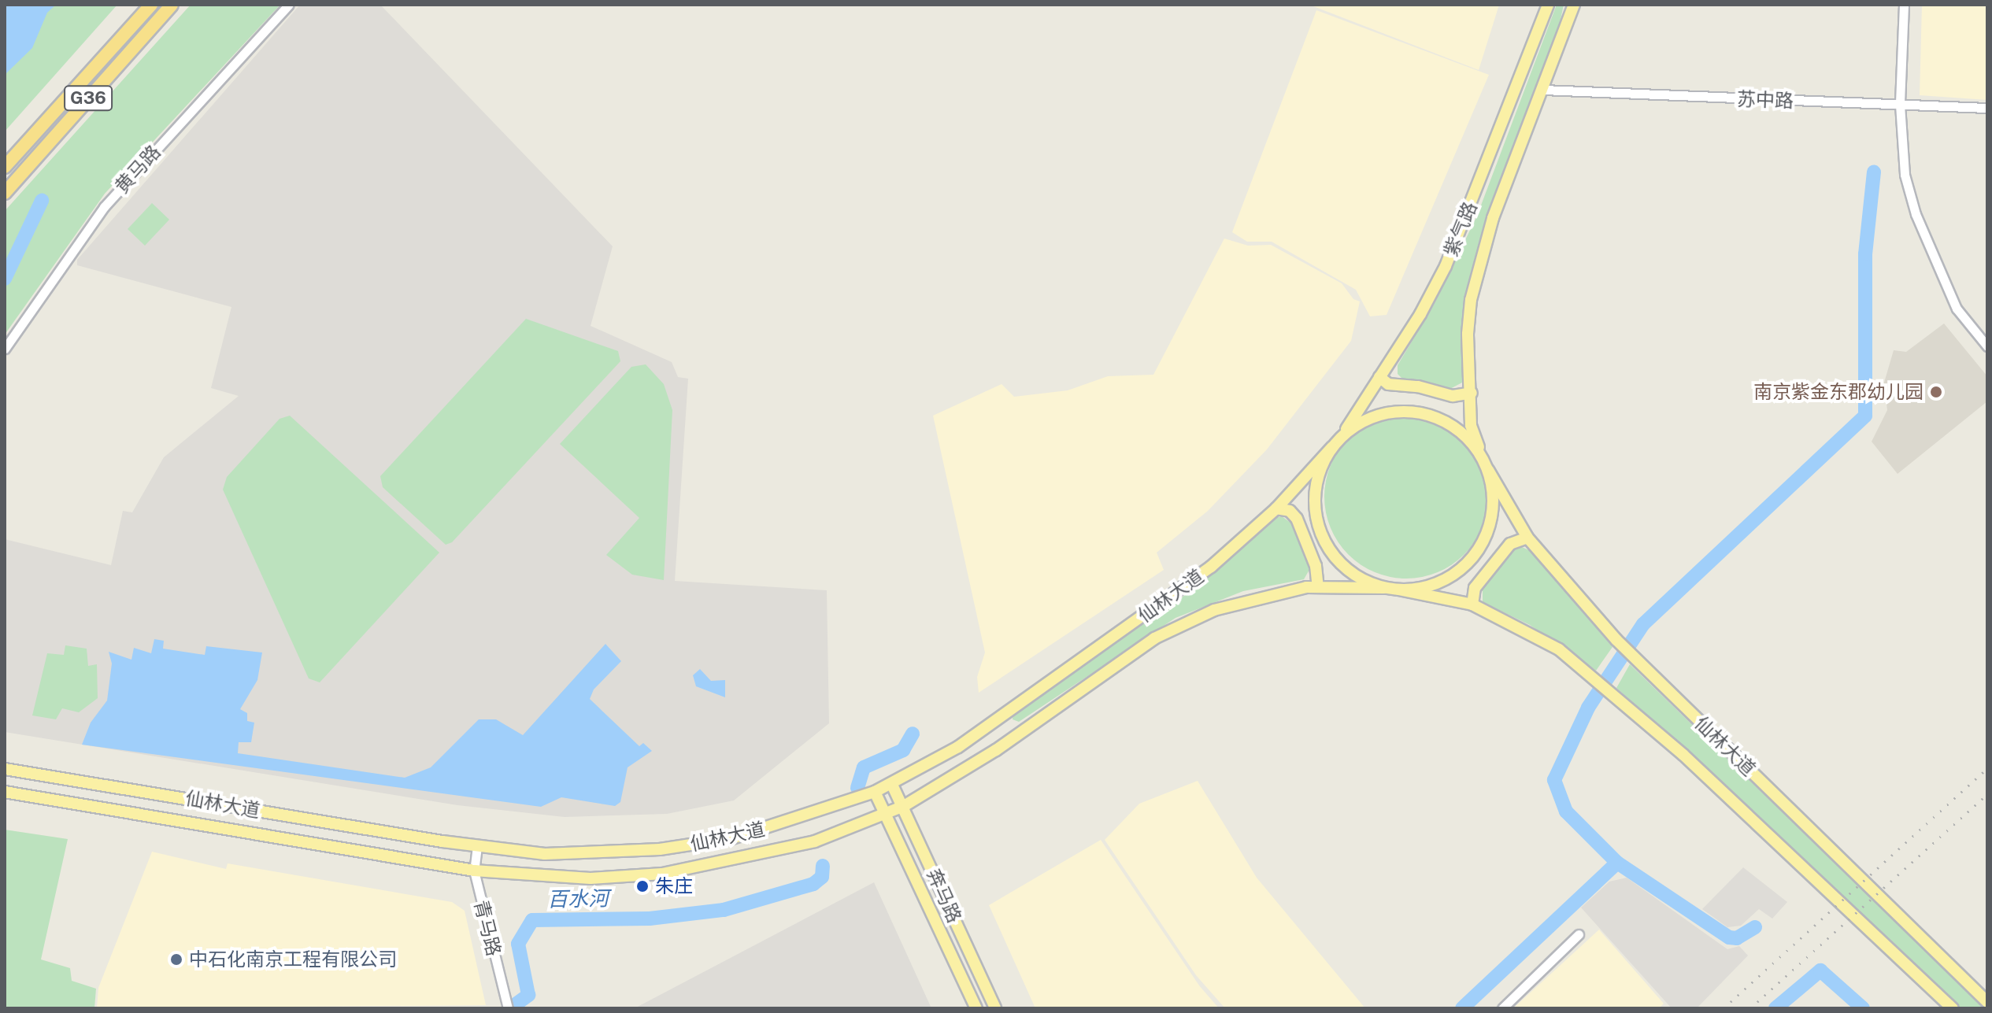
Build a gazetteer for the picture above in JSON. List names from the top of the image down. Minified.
{"streets":{"highway":["G36"],"main road":["紫气路","仙林大道","奔马路"],"street":["苏中路","黄马路","青马路"]},"crossings":[["苏中路","紫气路"],["紫气路","仙林大道"],["仙林大道","奔马路"],["仙林大道","青马路"]],"water":["百水河"],"places":["南京紫金东郡幼儿园","朱庄","中石化南京工程有限公司"]}
